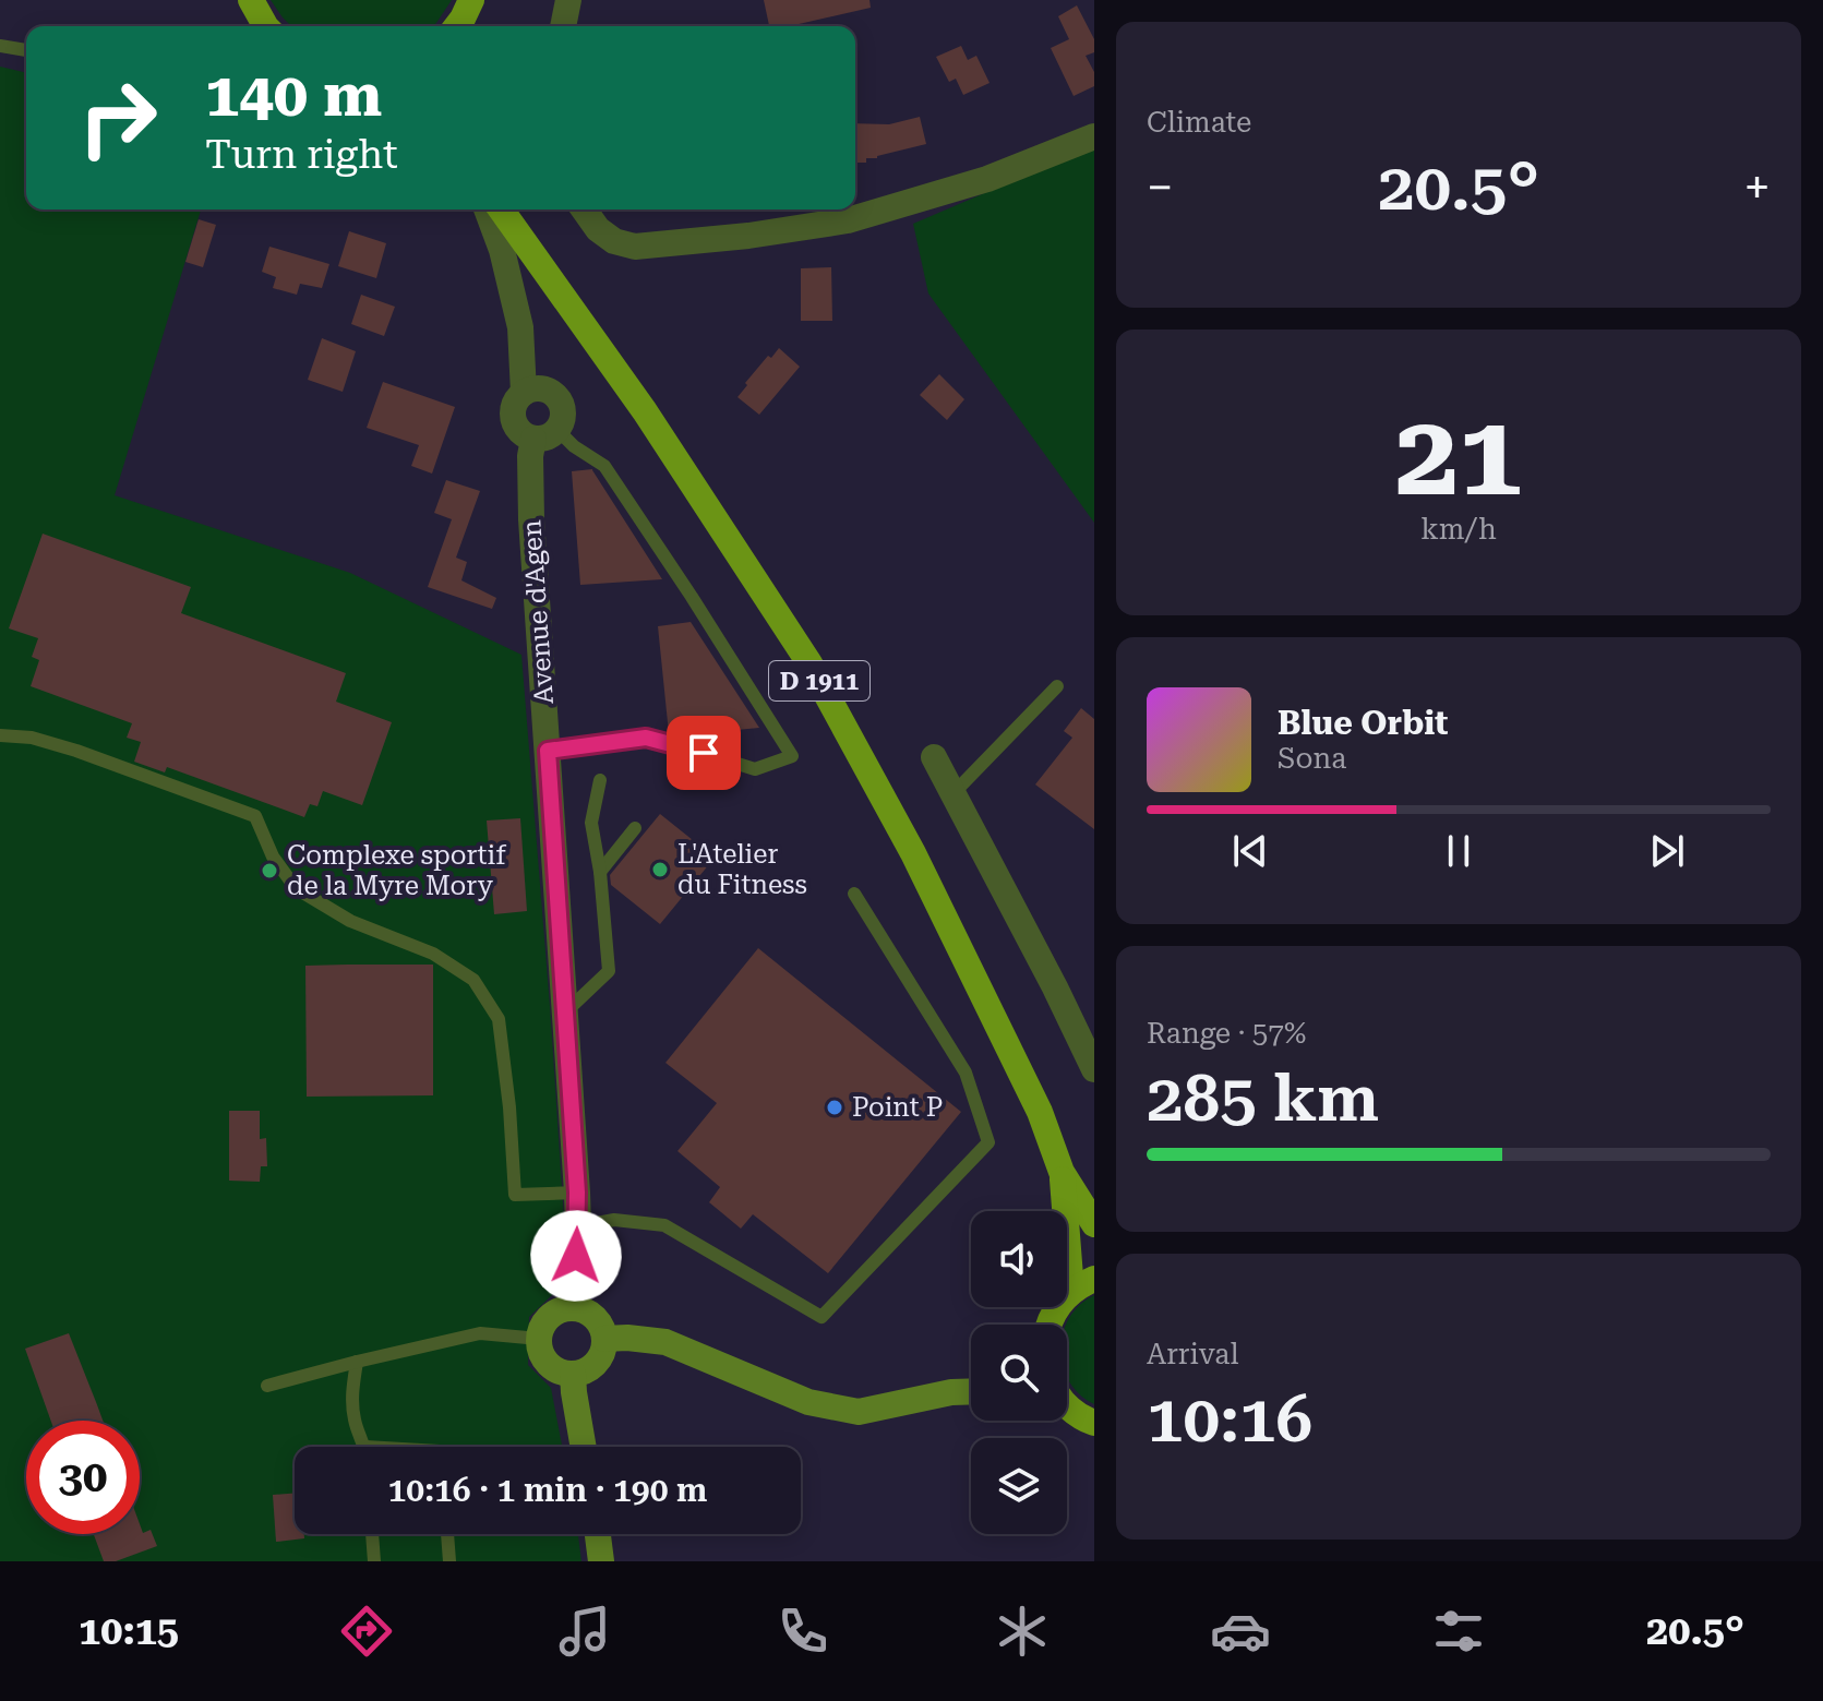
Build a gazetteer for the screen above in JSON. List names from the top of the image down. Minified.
{"streets":{"main road":["D 1911"],"street":["Avenue d'Agen"]},"places":["L'Atelier du Fitness","Complexe sportif de la Myre Mory","Point P"],"page":{"tile":["Climate",["21","km/h"],["Range · 57%","285 km"],["Arrival","10:16"]],"turn":["140 m","Turn right"],"heat":["−","20.5°","+"],"song":["Blue Orbit","Sona"],"limit":"30","trip":"10:16 · 1 min · 190 m","tabs":["10:15","20.5°"]}}
